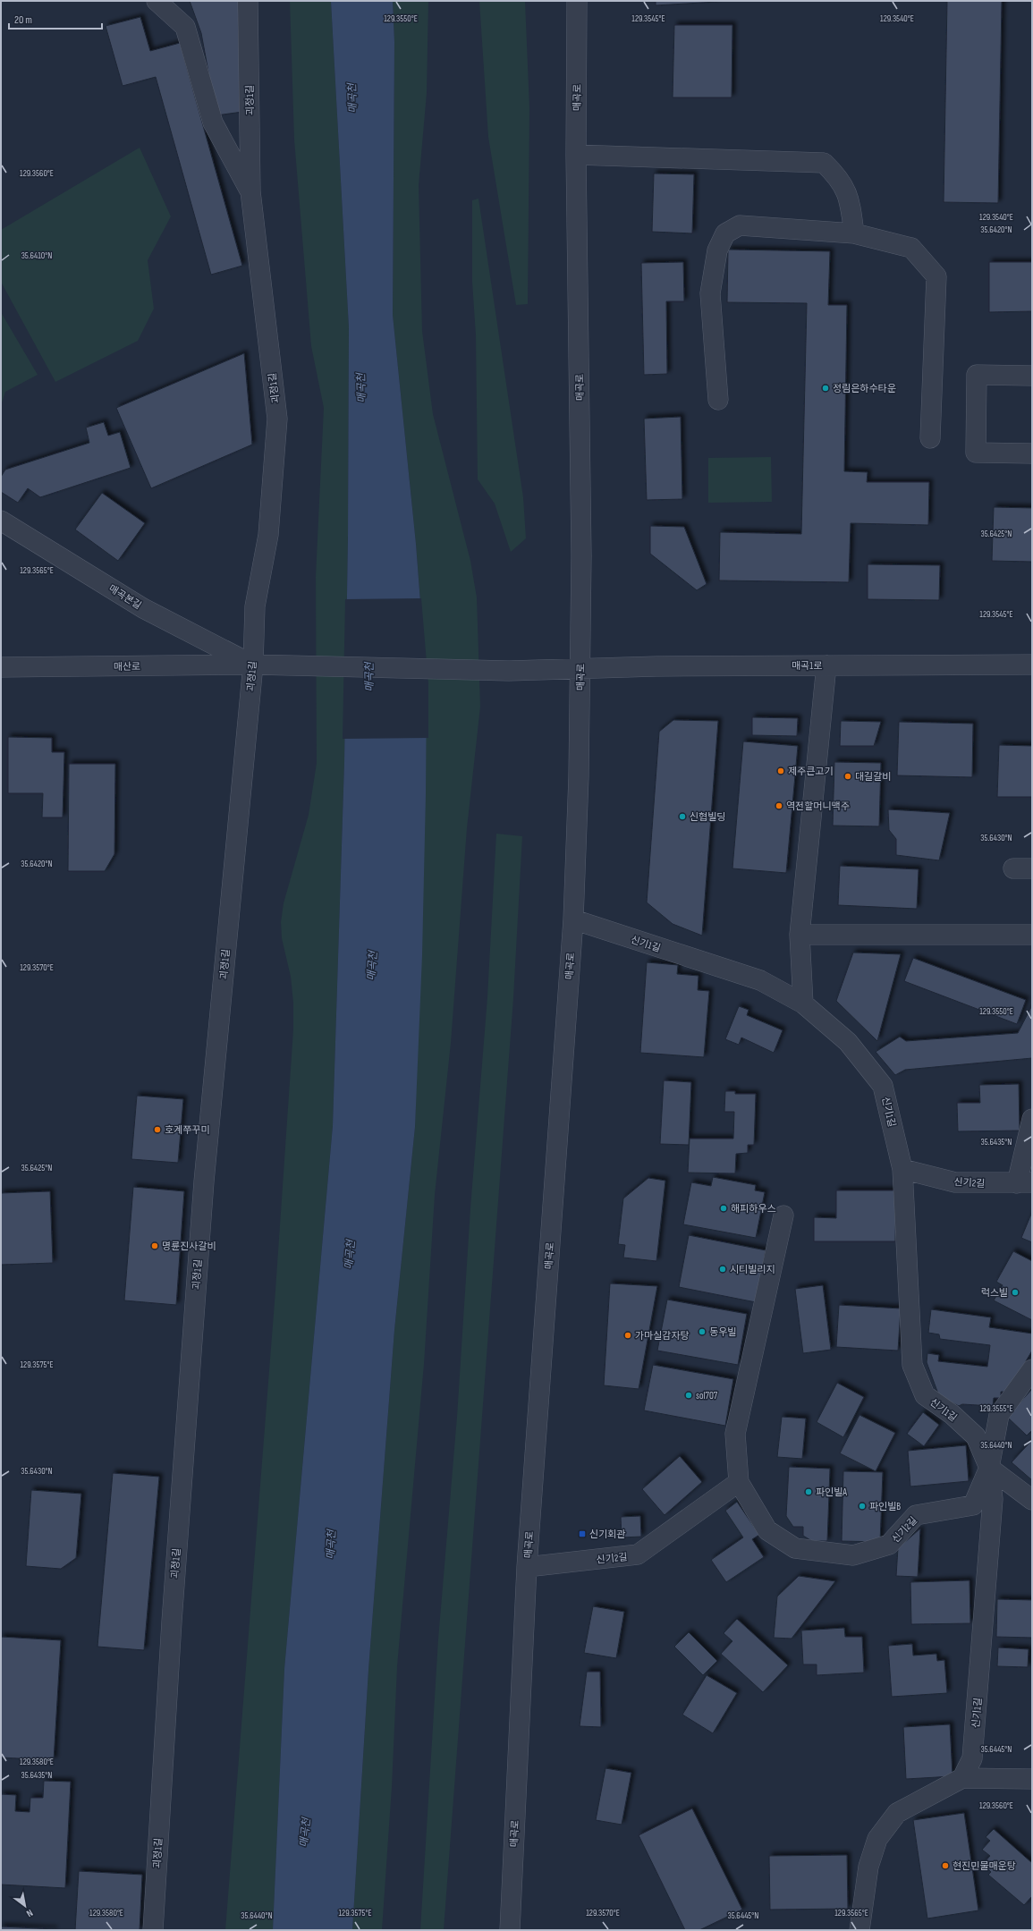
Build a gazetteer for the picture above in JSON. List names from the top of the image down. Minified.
{"streets":{"street":["매곡로","괴정1길","매곡본길","매곡1로","매산로","신기1길","신기2길"]},"crossings":[["매곡로","매곡1로"],["매곡로","신기1길"],["매곡로","신기2길"],["괴정1길","매곡본길"],["괴정1길","매산로"],["매곡본길","매산로"],["매곡1로","매산로"],["신기1길","신기2길"]],"water":["매곡천"],"places":{"other":["정림은하수타운","제주큰고기","대길갈비","역전할머니맥주","신협빌딩","호계쭈꾸미","해피하우스","명륜진사갈비","시티빌리지","럭스빌","동우빌","가마실감자탕","sol707","파인빌A","파인빌B","현진민물매운탕"],"transit":["신기회관"]},"scale_bar":"20 m","north":"bottom right","coordinates":["129.3540°E","129.3550°E","129.3545°E","129.3560°E","35.6420°N","35.6410°N","35.6425°N","129.3565°E","35.6430°N","129.3570°E","35.6435°N","129.3575°E","129.3555°E","35.6440°N","35.6445°N","129.3580°E"]}
